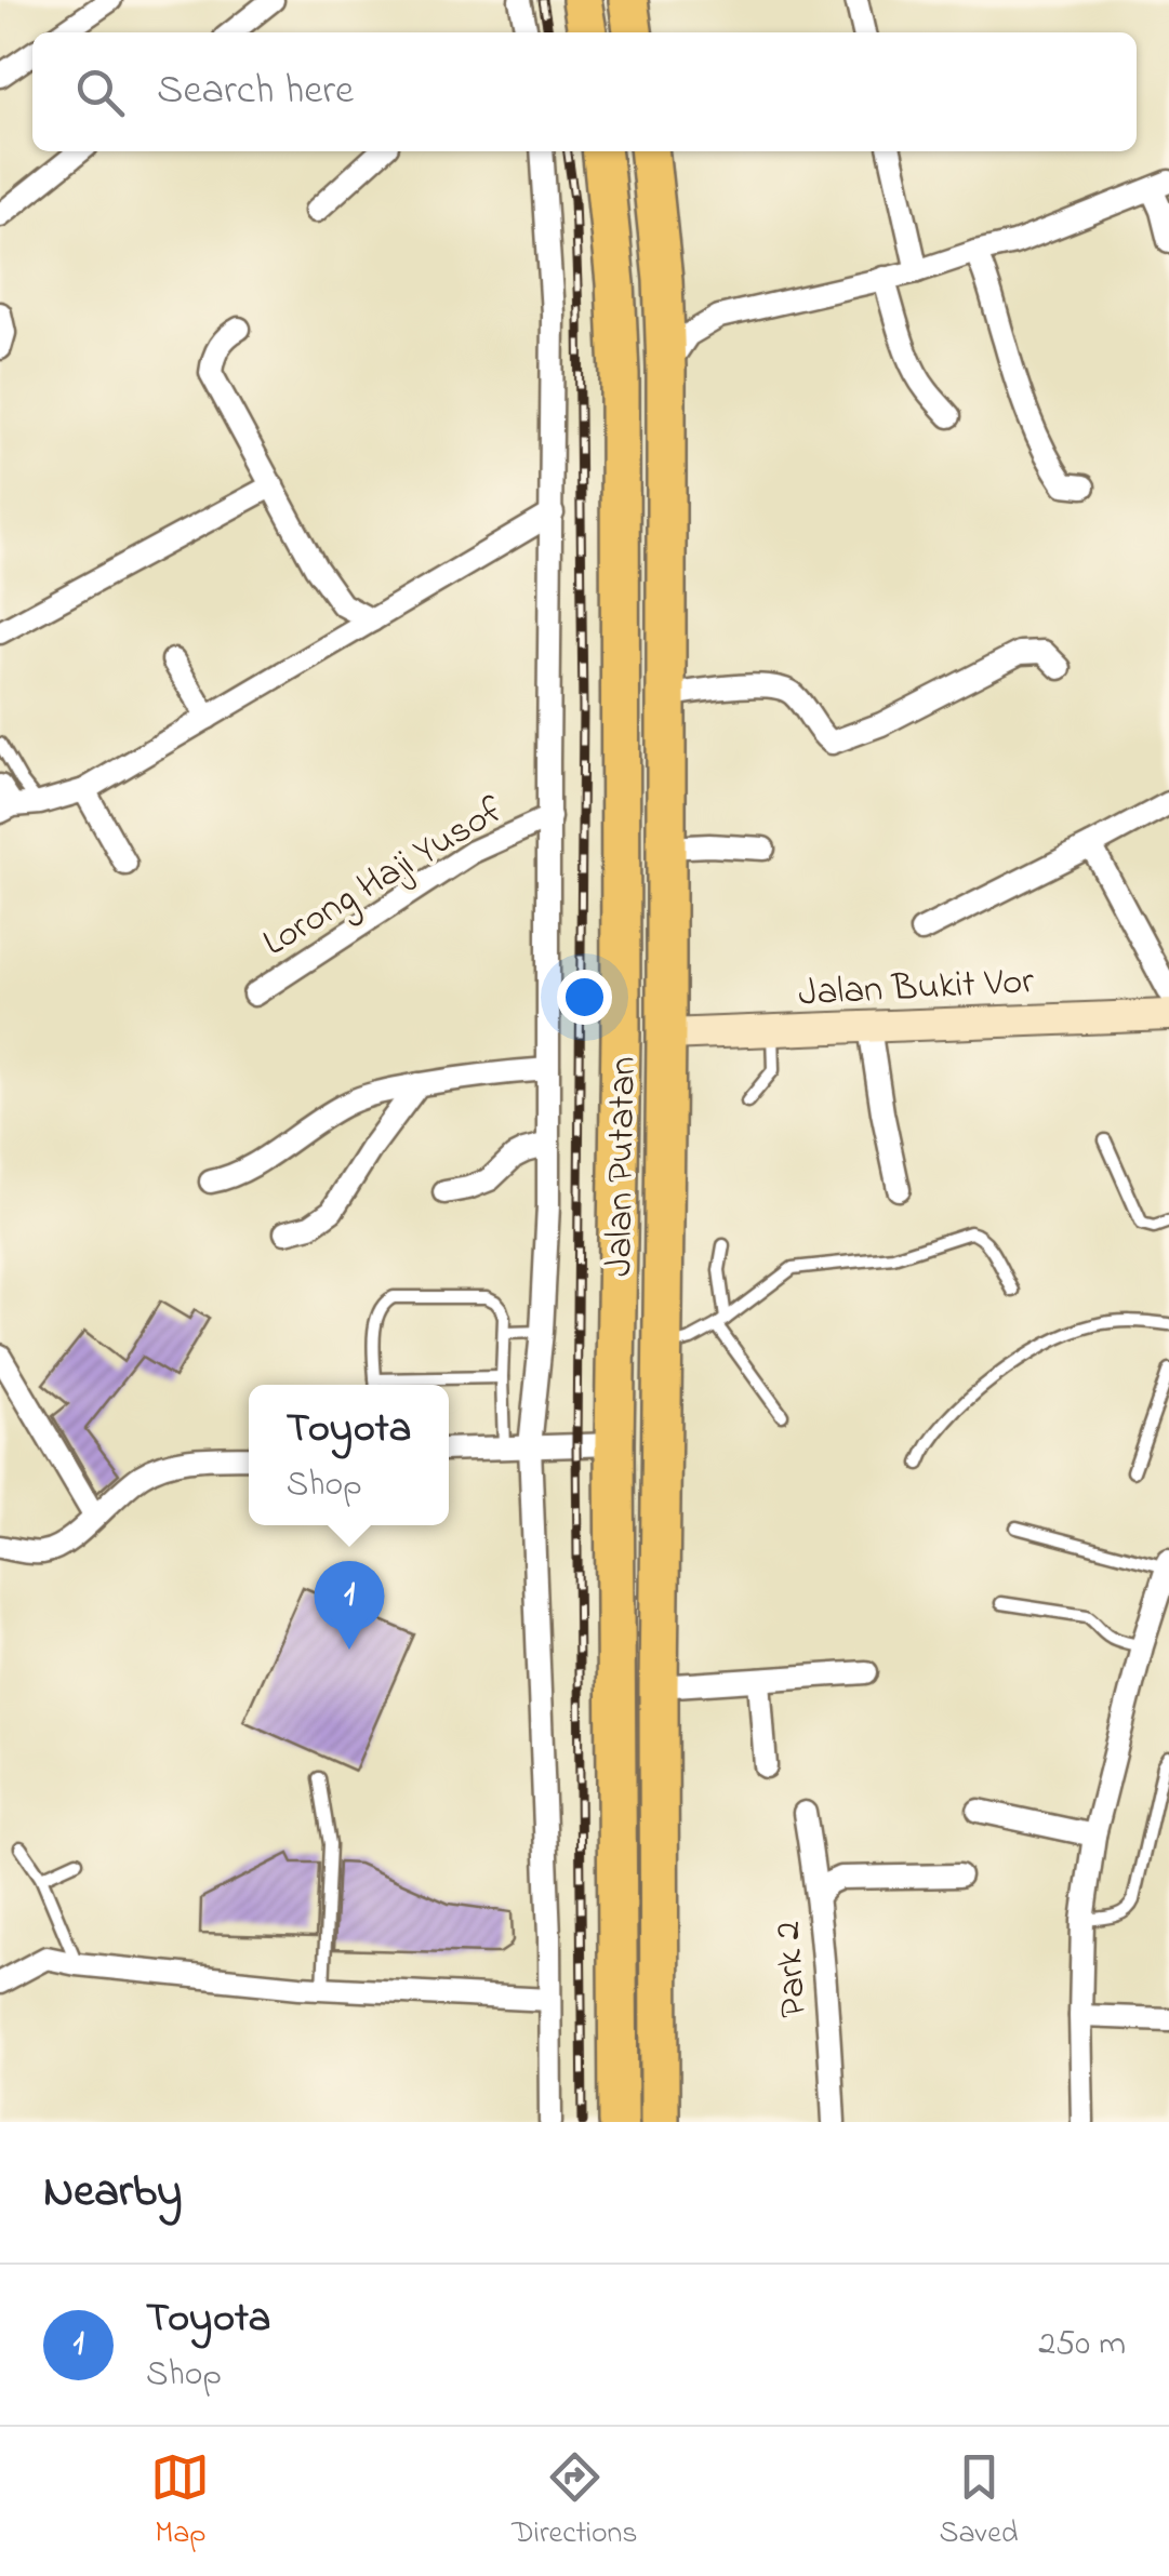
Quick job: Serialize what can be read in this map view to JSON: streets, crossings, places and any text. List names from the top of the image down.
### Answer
{
  "streets": {
    "highway": ["Jalan Putatan"],
    "street": ["Lorong Haji Yusof", "Jalan Bukit Vor", "Park 2"]
  },
  "crossings": [
    ["Jalan Bukit Vor", "Jalan Putatan"]
  ],
  "page": {
    "search": "Search here",
    "popup": ["Toyota", "Shop"],
    "pins": "1",
    "heading": "Nearby",
    "list": [
      {
        "mark": "1",
        "name": "Toyota",
        "note": "Shop",
        "value": "250 m"
      }
    ],
    "nav": ["Map", "Directions", "Saved"]
  }
}
